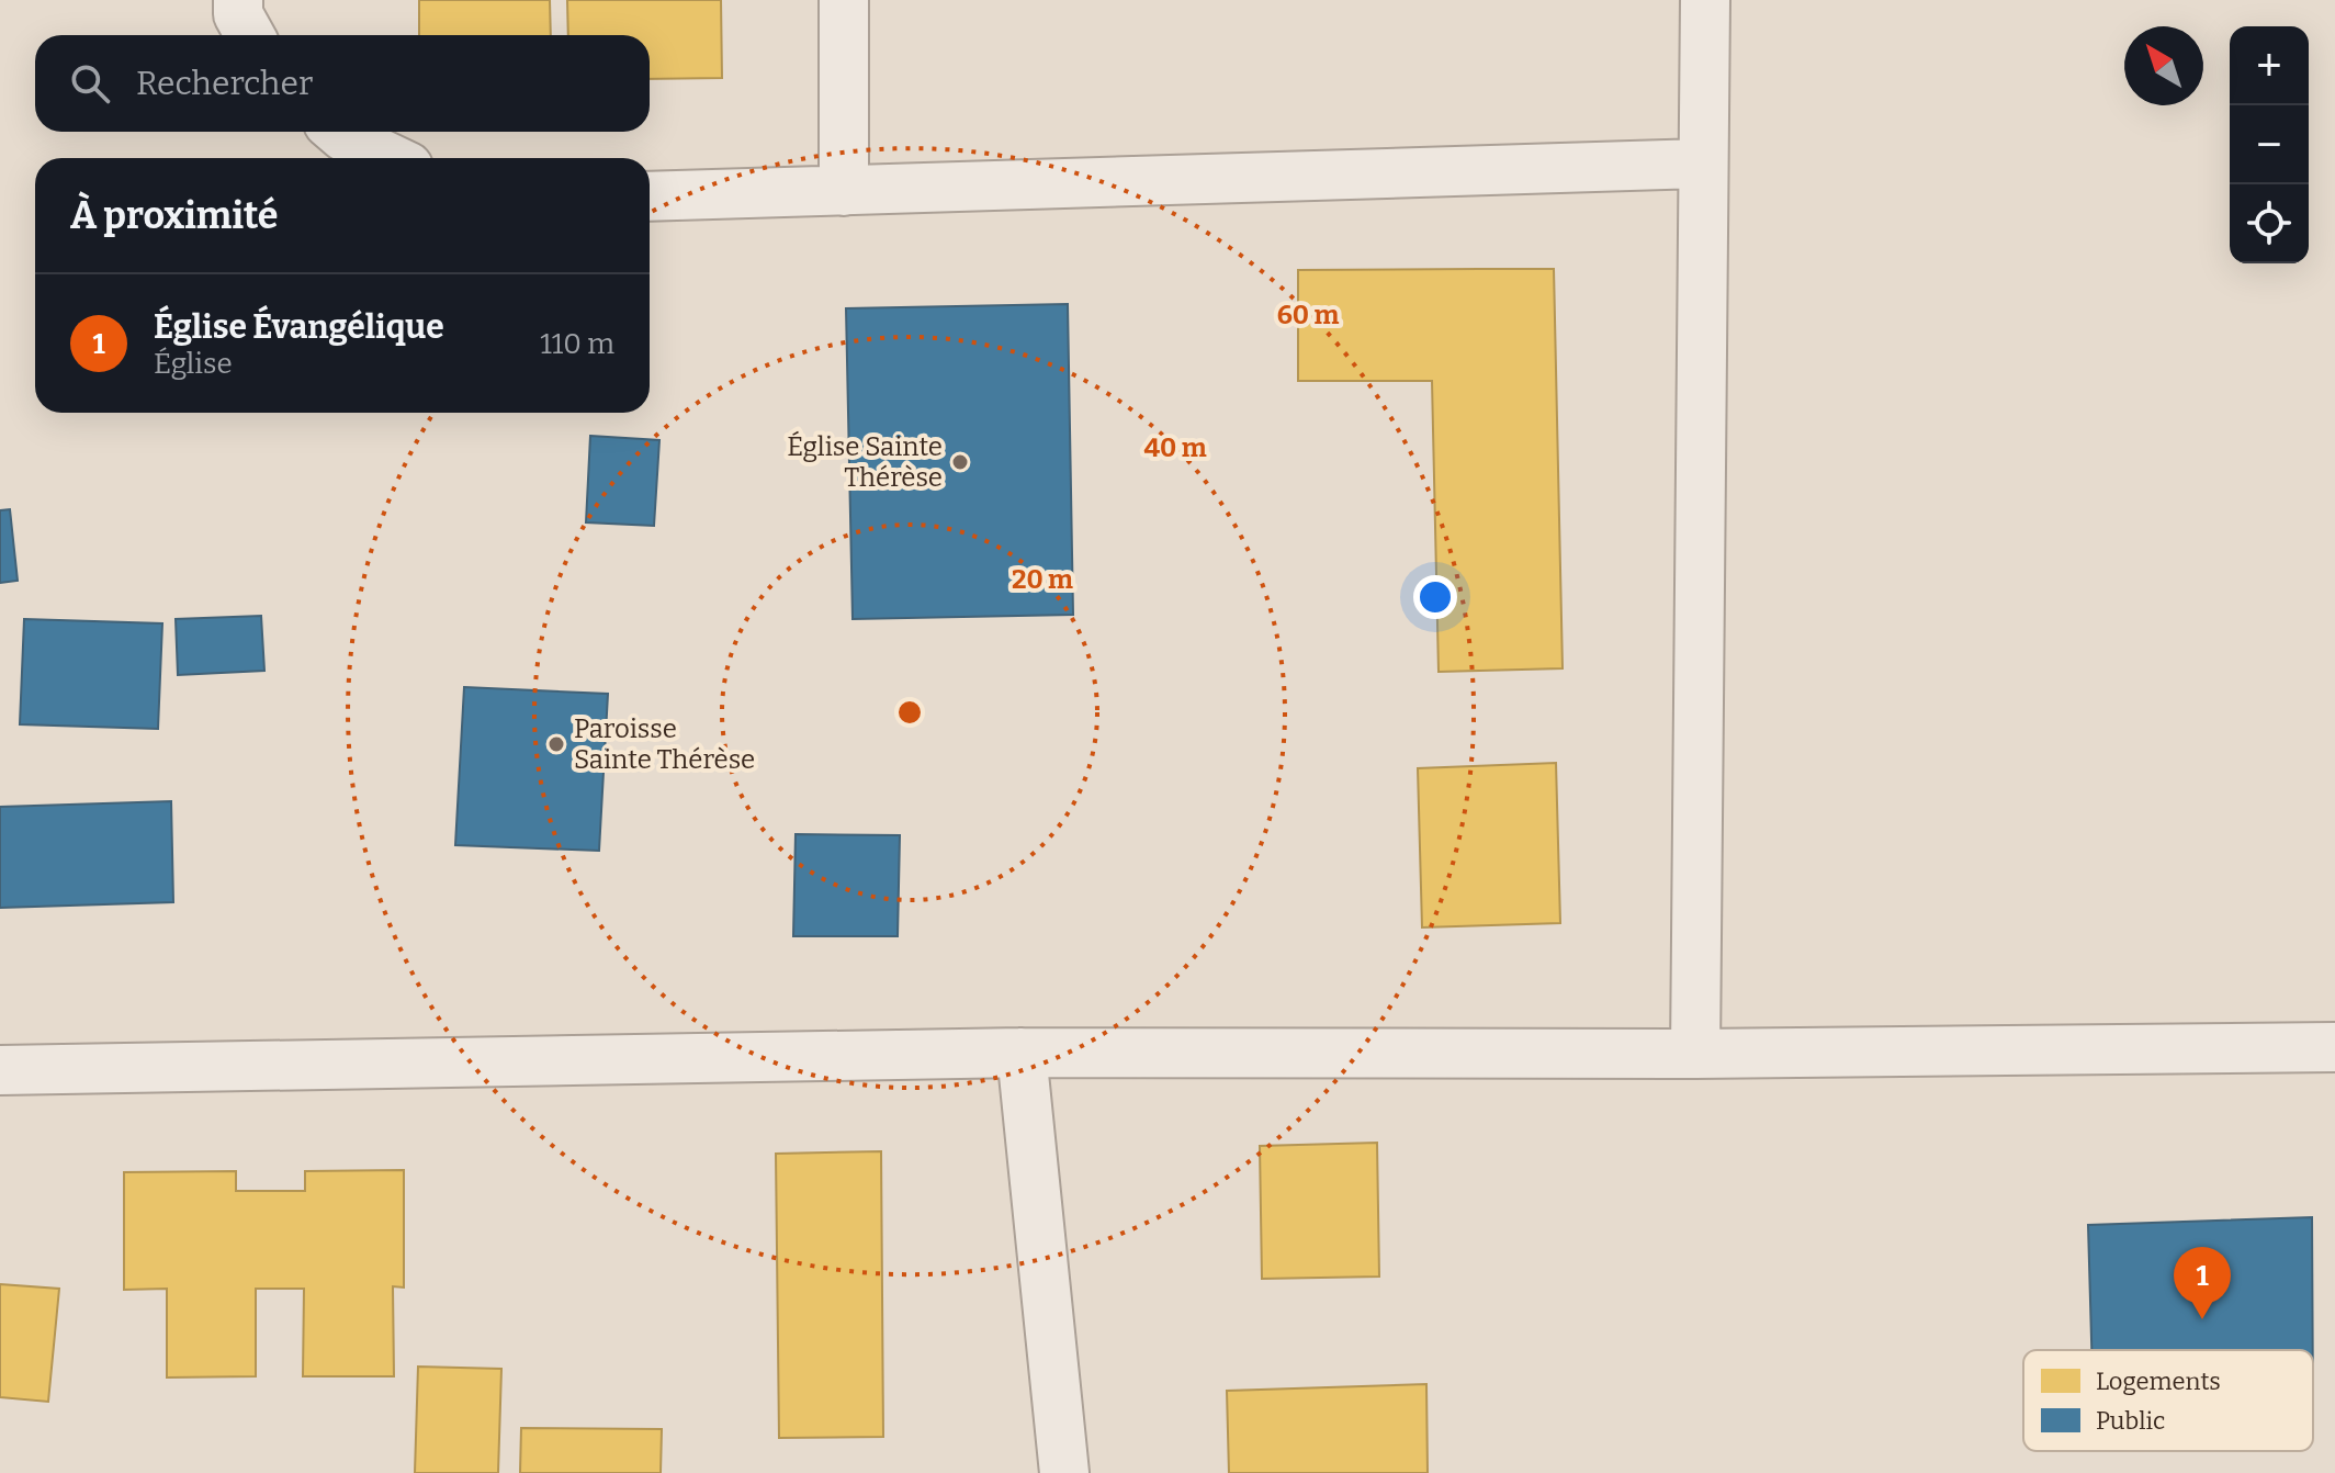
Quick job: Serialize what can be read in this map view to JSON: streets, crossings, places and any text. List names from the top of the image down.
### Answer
{
  "places": ["Église Sainte Thérèse", "Paroisse Sainte Thérèse"],
  "legend": ["Logements", "Public"],
  "north": "top left",
  "page": {
    "map_buttons": ["+", "−"],
    "search": "Rechercher",
    "heading": "À proximité",
    "list": [
      {
        "mark": "1",
        "name": "Église Évangélique",
        "note": "Église",
        "value": "110 m"
      }
    ],
    "pins": "1"
  },
  "rings": ["60 m", "40 m", "20 m"]
}
